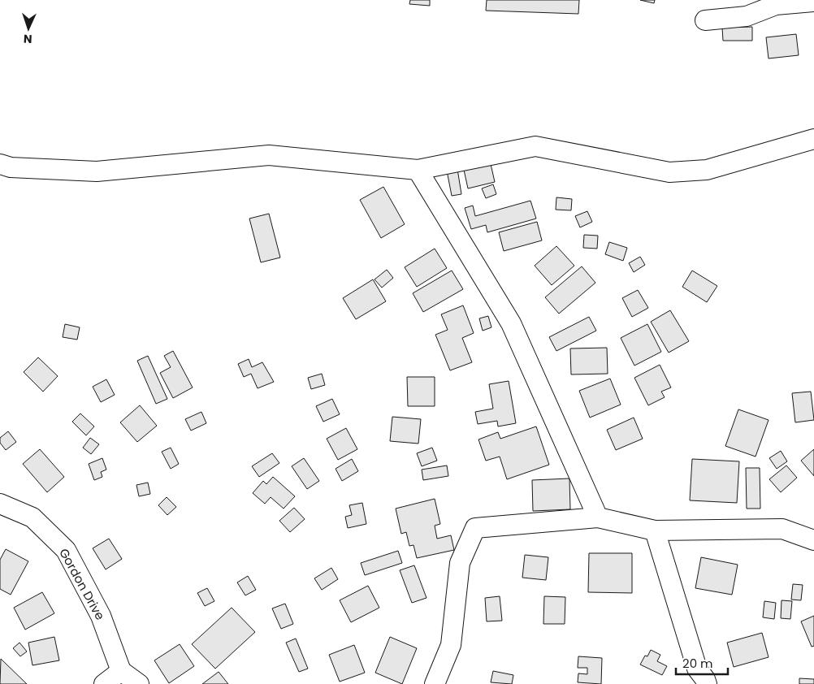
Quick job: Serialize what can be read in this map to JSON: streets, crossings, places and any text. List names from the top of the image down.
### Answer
{
  "streets": {
    "street": ["Gordon Drive"]
  },
  "scale_bar": "20 m",
  "north": "bottom"
}
